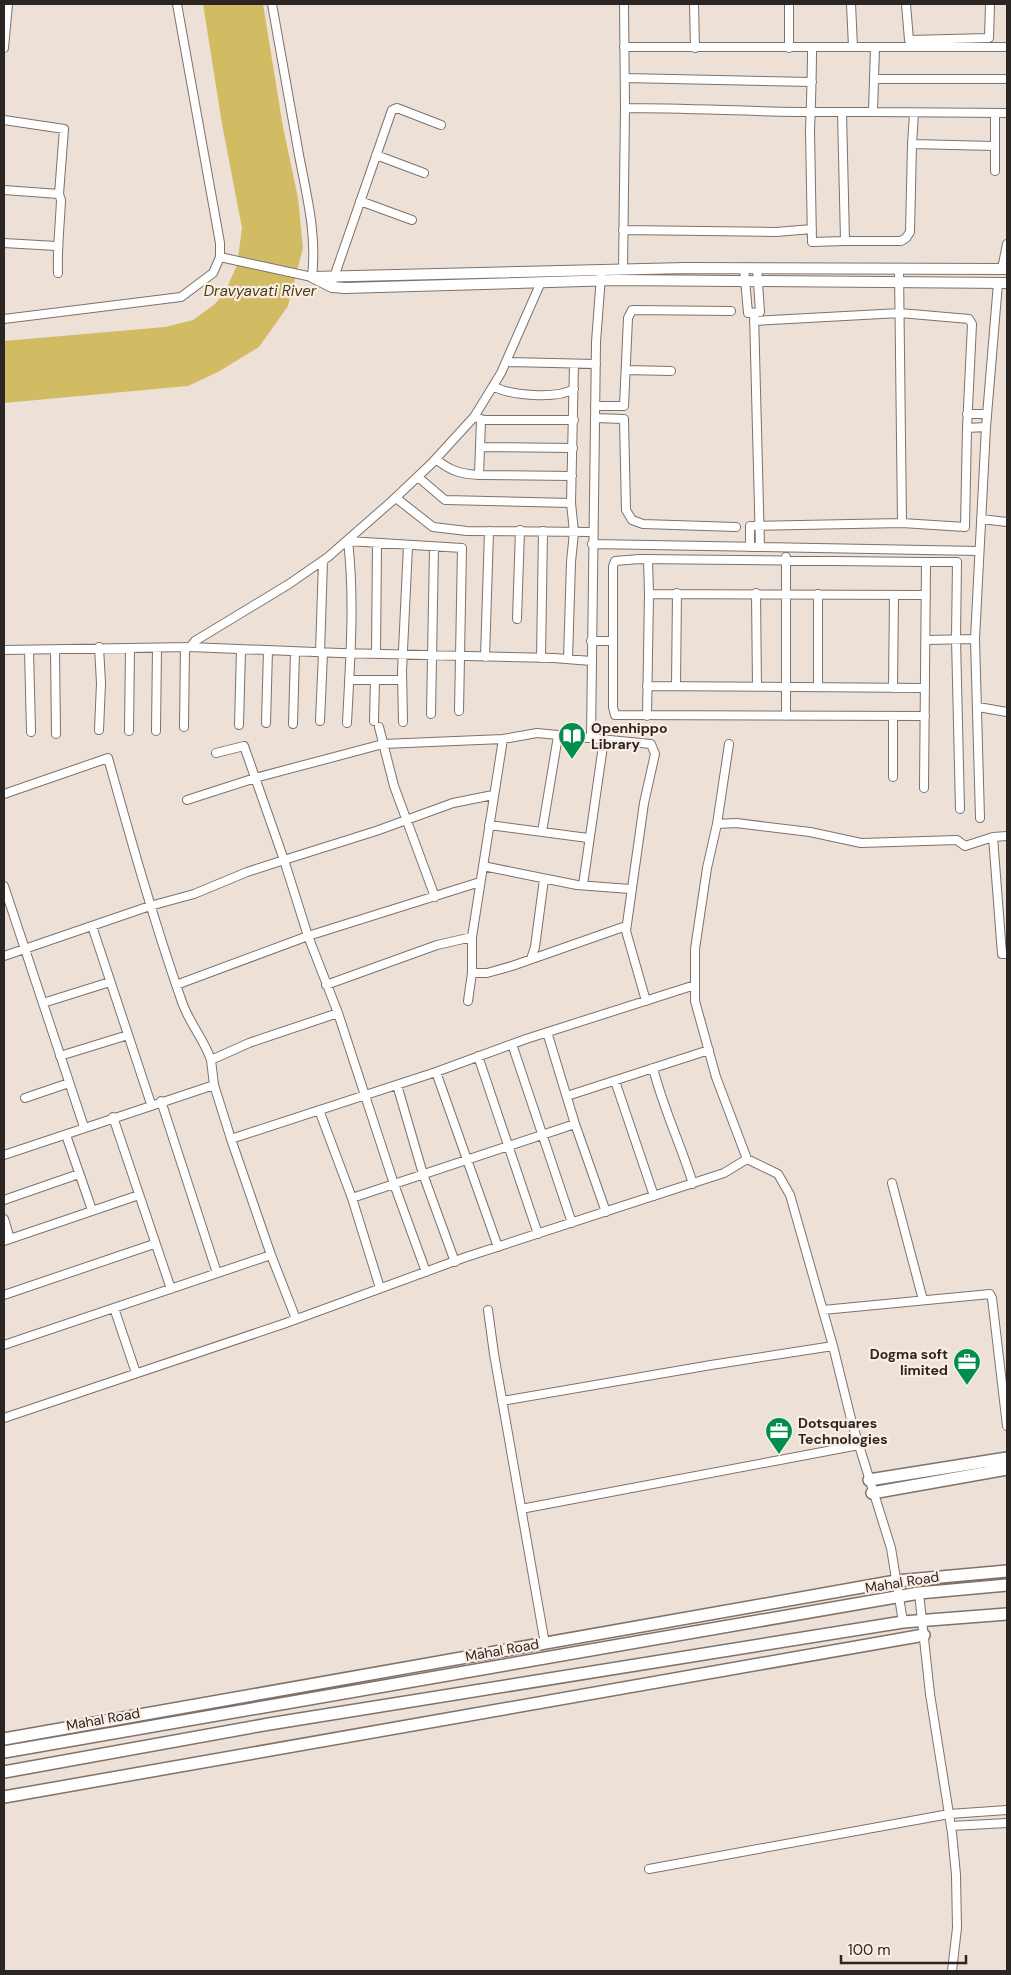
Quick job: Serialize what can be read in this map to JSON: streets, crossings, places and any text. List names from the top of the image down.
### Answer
{
  "streets": {
    "main road": ["Mahal Road"]
  },
  "water": ["Dravyavati River"],
  "places": {
    "library": ["Openhippo Library"],
    "office": ["Dogma soft limited", "Dotsquares Technologies"]
  },
  "scale_bar": "100 m"
}
